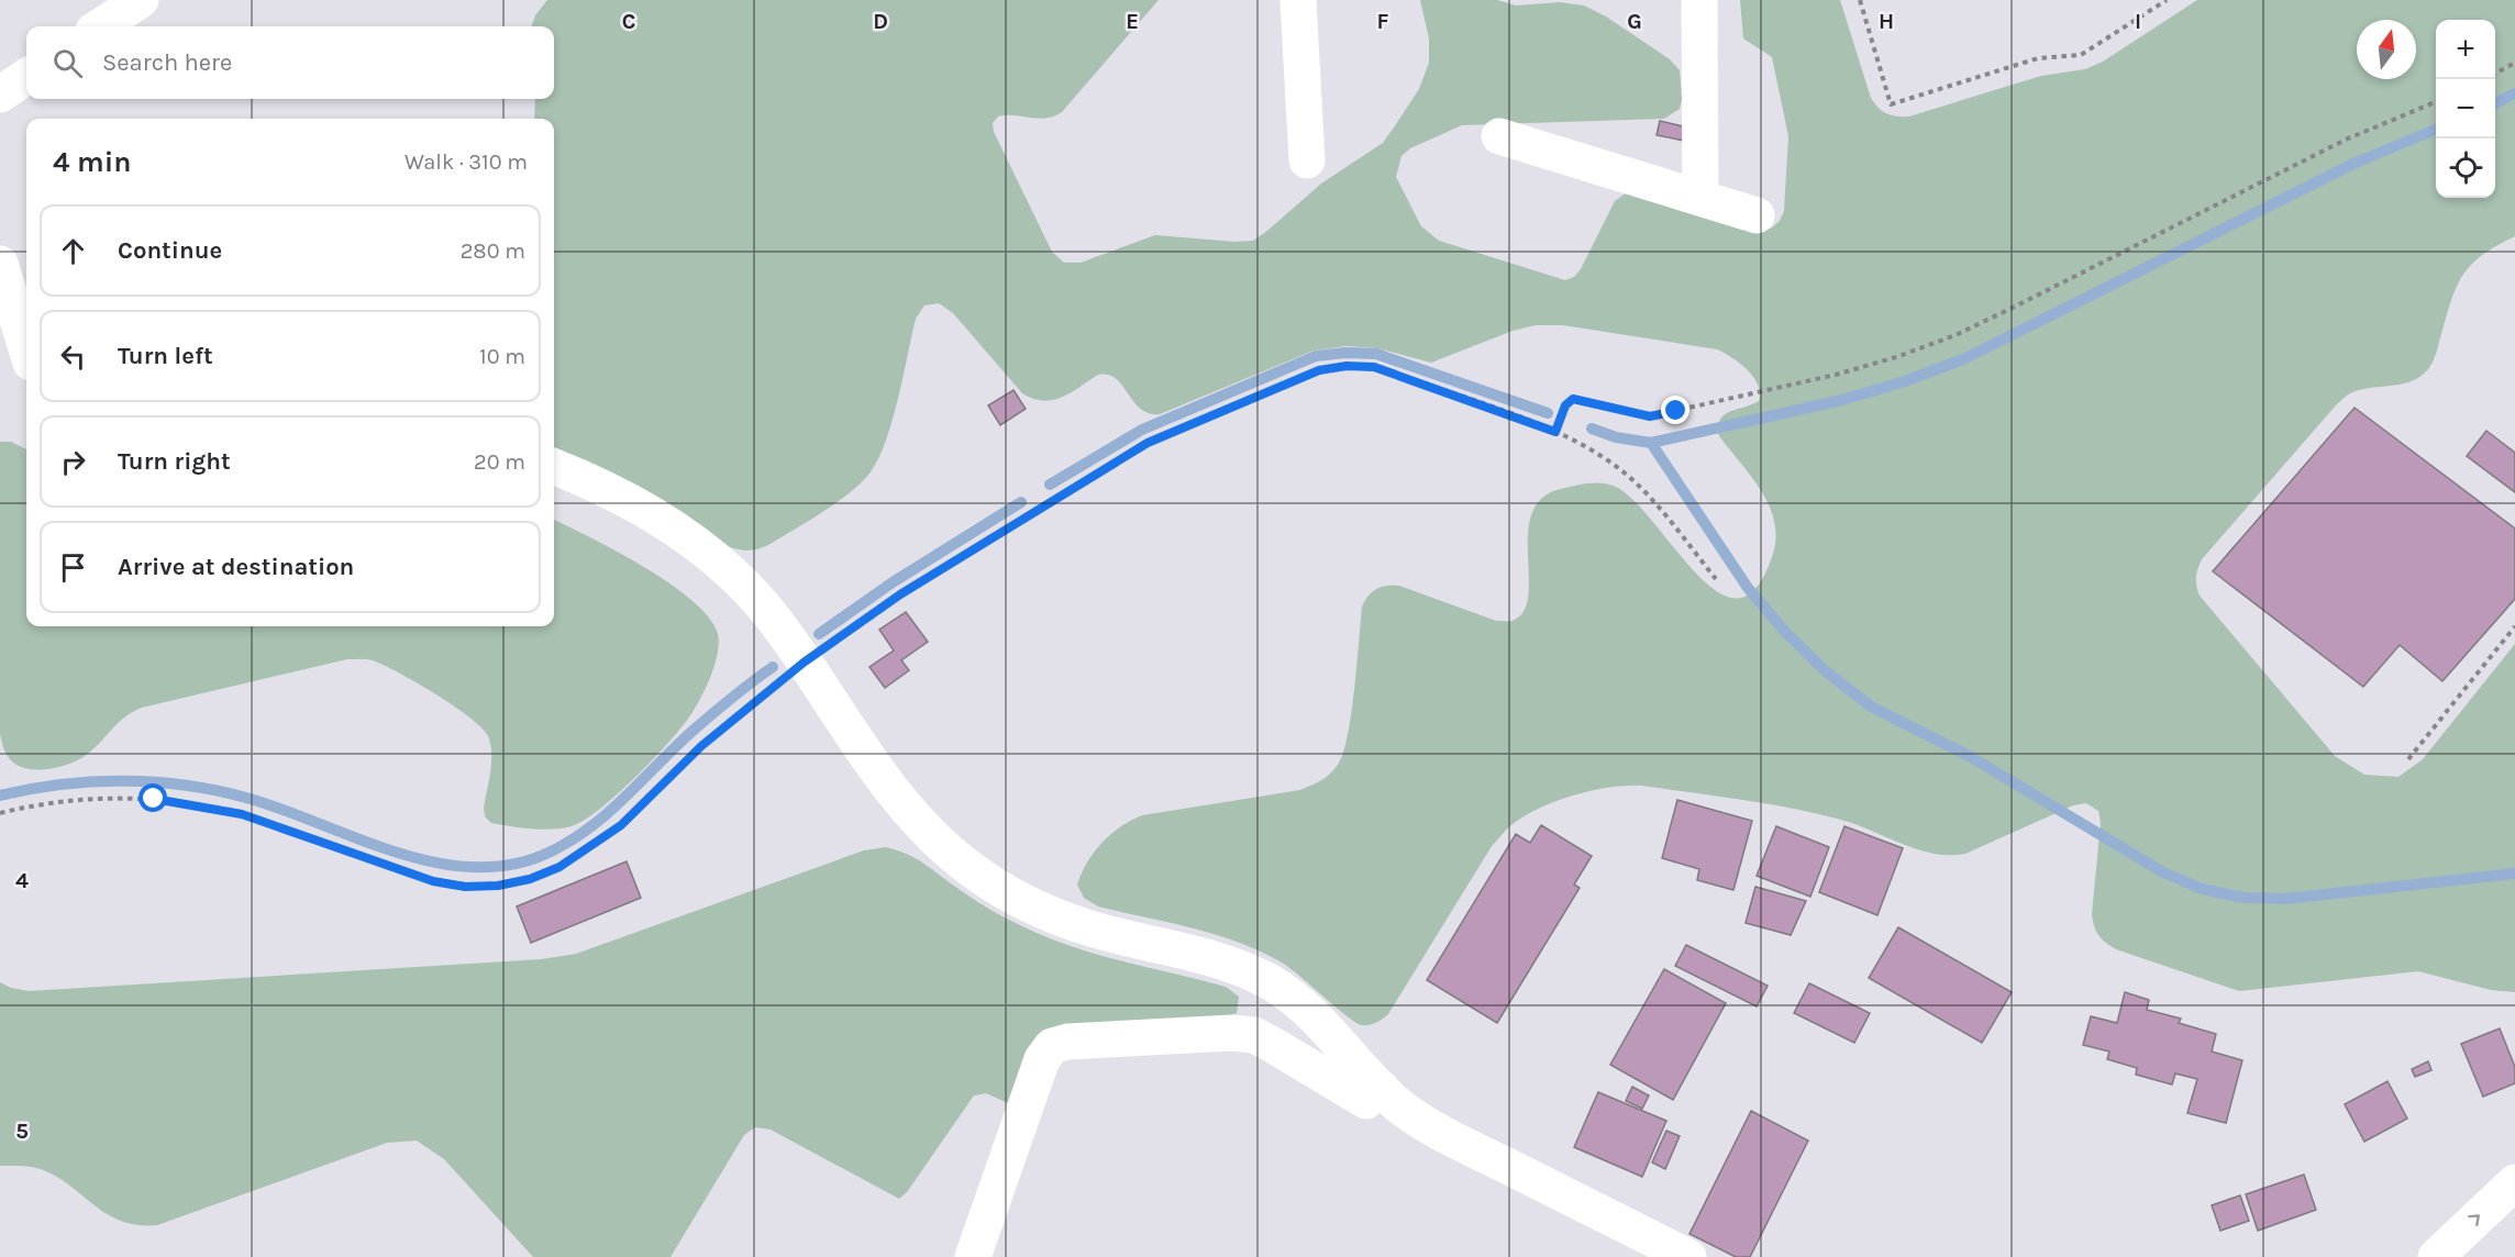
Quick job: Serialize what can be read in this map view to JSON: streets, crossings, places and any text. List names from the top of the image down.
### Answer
{
  "north": "top",
  "page": {
    "map_buttons": ["+", "−"],
    "search": "Search here",
    "heading": ["4 min", "Walk · 310 m"],
    "list": [
      ["Continue", "280 m"],
      ["Turn left", "10 m"],
      ["Turn right", "20 m"],
      "Arrive at destination"
    ]
  },
  "grid": {
    "columns": [
      "C",
      "D",
      "E",
      "F",
      "G",
      "H",
      "I"
    ],
    "rows": ["4", "5"]
  }
}
